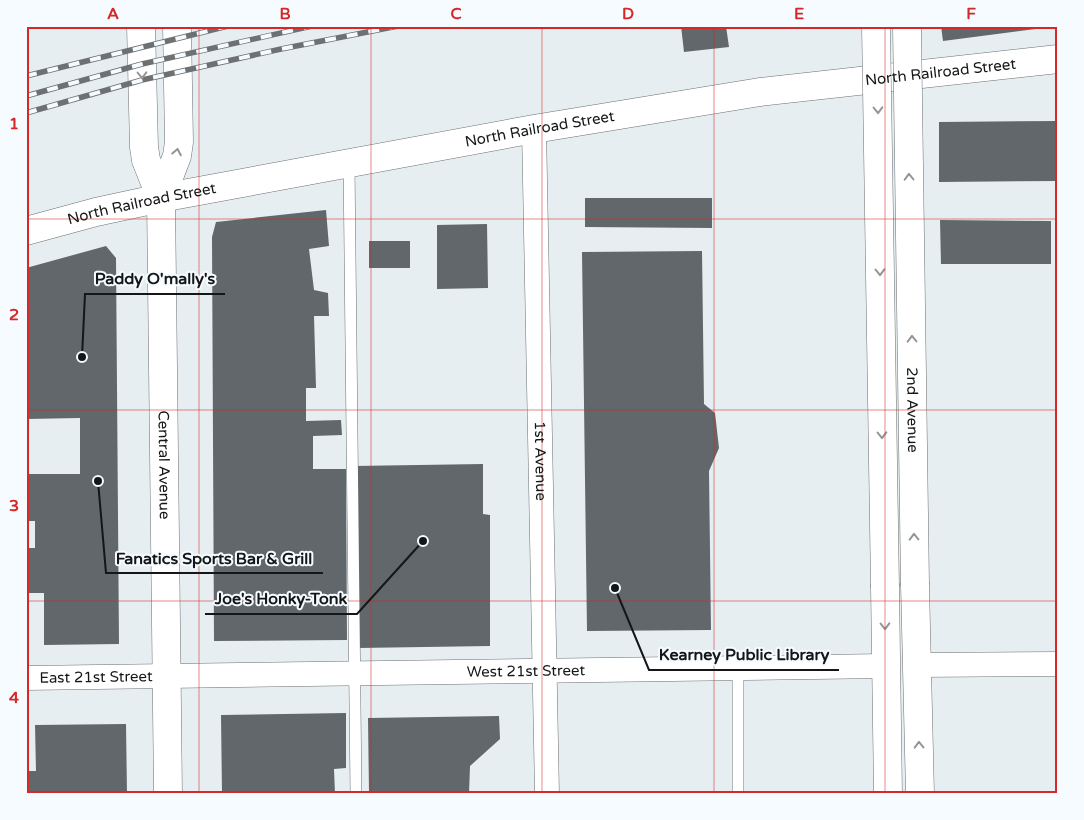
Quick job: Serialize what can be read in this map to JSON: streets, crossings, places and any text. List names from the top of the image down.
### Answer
{
  "streets": {
    "main road": ["North Railroad Street", "2nd Avenue", "Central Avenue"],
    "street": ["1st Avenue", "West 21st Street", "East 21st Street"]
  },
  "crossings": [
    ["North Railroad Street", "1st Avenue"],
    ["North Railroad Street", "Central Avenue"],
    ["2nd Avenue", "West 21st Street"],
    ["1st Avenue", "West 21st Street"],
    ["Central Avenue", "West 21st Street"],
    ["Central Avenue", "East 21st Street"],
    ["West 21st Street", "East 21st Street"]
  ],
  "places": [
    "Paddy O'mally's",
    "Fanatics Sports Bar & Grill",
    "Joe's Honky-Tonk",
    "Kearney Public Library"
  ],
  "grid": {
    "columns": [
      "A",
      "B",
      "C",
      "D",
      "E",
      "F"
    ],
    "rows": [
      "1",
      "2",
      "3",
      "4"
    ]
  }
}
